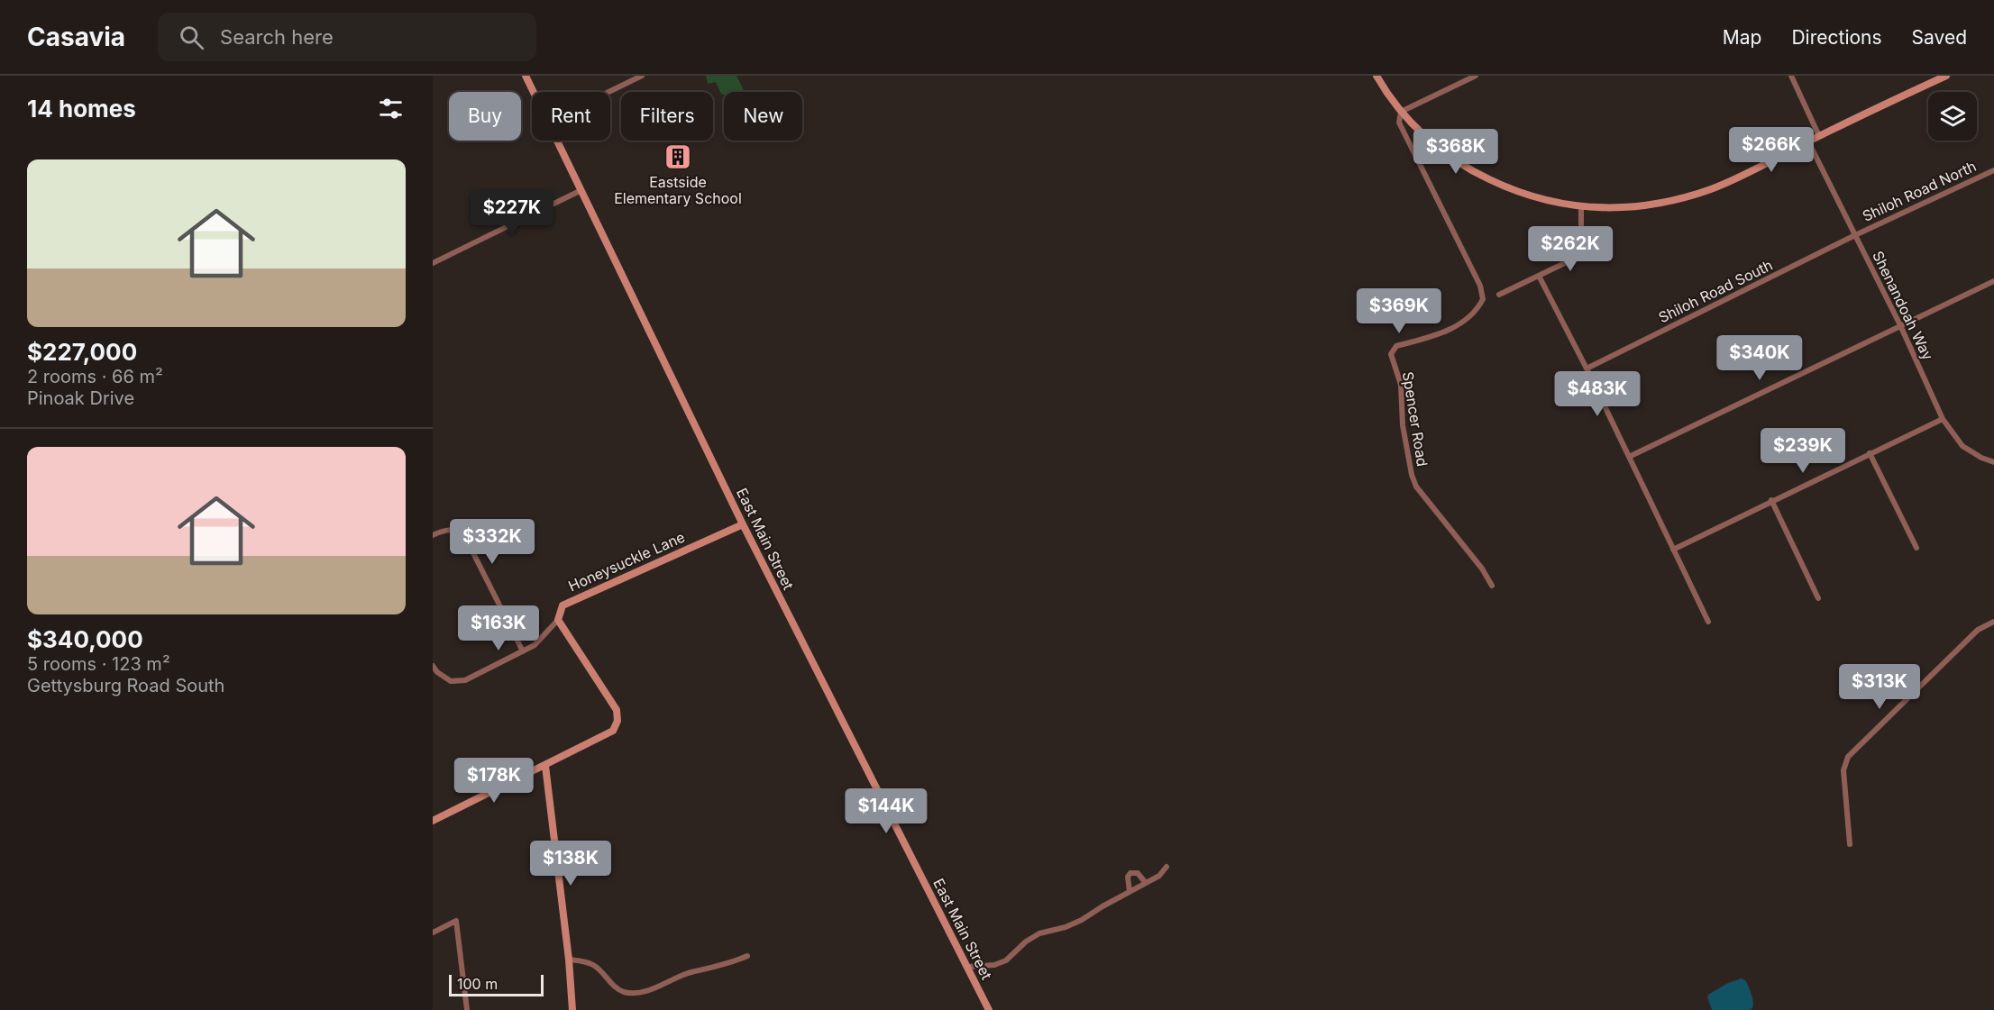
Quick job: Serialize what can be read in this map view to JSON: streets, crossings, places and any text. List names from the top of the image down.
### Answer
{
  "streets": {
    "street": [
      "Shiloh Road North",
      "Shiloh Road South",
      "Shenandoah Way",
      "Spencer Road",
      "East Main Street",
      "Honeysuckle Lane"
    ]
  },
  "crossings": [
    ["Shiloh Road North", "Shiloh Road South"],
    ["Shiloh Road North", "Shenandoah Way"],
    ["Shiloh Road South", "Shenandoah Way"],
    ["East Main Street", "Honeysuckle Lane"]
  ],
  "places": {
    "building": ["Eastside Elementary School"]
  },
  "scale_bar": "100 m",
  "page": {
    "header": "Casavia",
    "search": "Search here",
    "nav": ["Map", "Directions", "Saved"],
    "heading": "14 homes",
    "chip": [
      "Buy",
      "Rent",
      "Filters",
      "New"
    ],
    "price": [
      "$266K",
      "$368K",
      "$227K",
      "$262K",
      "$369K",
      "$340K",
      "$483K",
      "$239K",
      "$332K",
      "$163K",
      "$313K",
      "$178K",
      "$144K",
      "$138K"
    ],
    "list": [
      {
        "name": "$227,000",
        "note": "2 rooms · 66 m² · Pinoak Drive"
      },
      {
        "name": "$340,000",
        "note": "5 rooms · 123 m² · Gettysburg Road South"
      }
    ],
    "scale": "100 m"
  }
}
